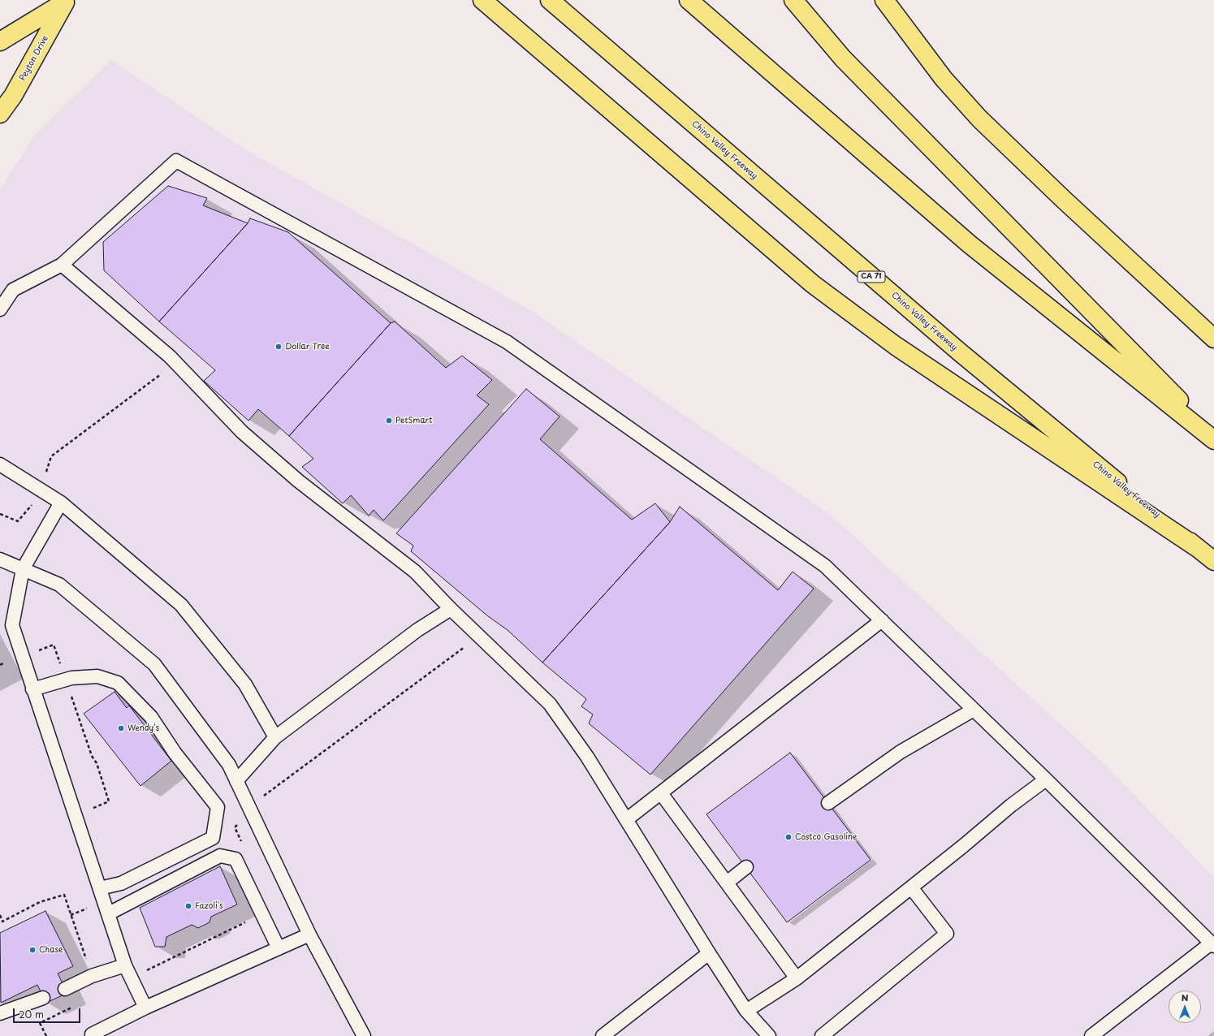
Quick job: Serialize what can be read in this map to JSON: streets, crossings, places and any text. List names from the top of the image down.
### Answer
{
  "streets": {
    "main road": ["Peyton Drive", "Chino Valley Freeway", "CA 71"]
  },
  "places": [
    "Dollar Tree",
    "PetSmart",
    "Wendy's",
    "Costco Gasoline",
    "Fazoli's",
    "Chase"
  ],
  "scale_bar": "20 m",
  "north": "top"
}
